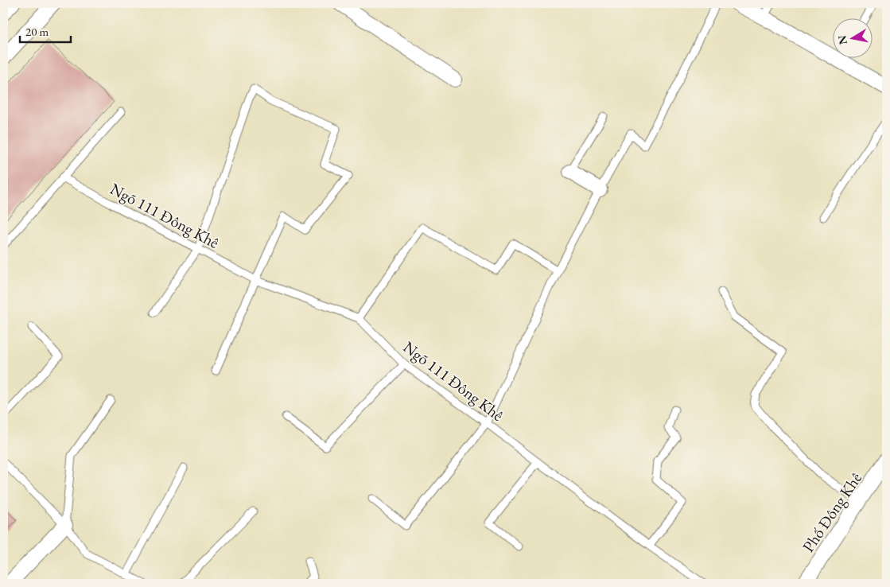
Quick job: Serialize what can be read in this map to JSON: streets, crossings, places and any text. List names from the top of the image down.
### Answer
{
  "streets": {
    "street": ["Phố Đông Khê"],
    "lane": ["Ngõ 111 Đông Khê"]
  },
  "scale_bar": "20 m",
  "north": "left"
}
